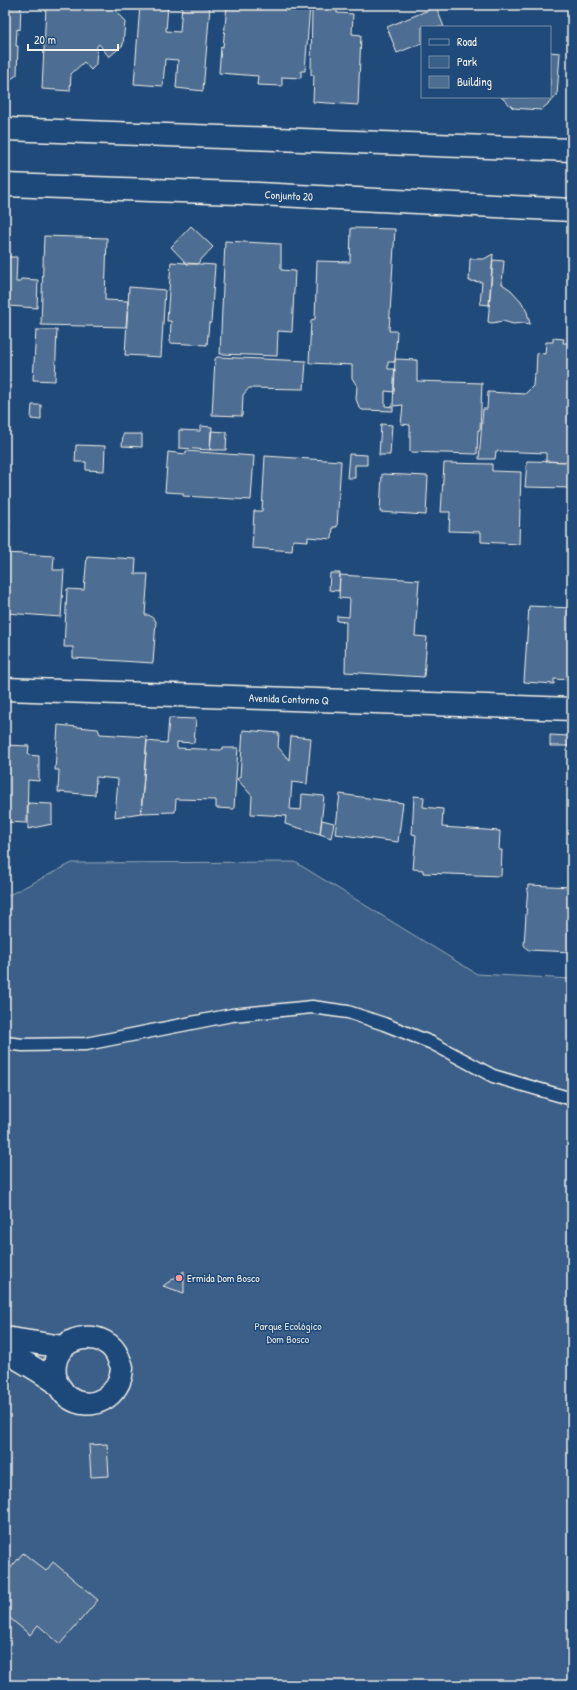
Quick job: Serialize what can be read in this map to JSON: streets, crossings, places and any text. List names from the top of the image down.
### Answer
{
  "streets": {
    "street": ["Conjunto 20", "Avenida Contorno Q"]
  },
  "parks": ["Parque Ecológico Dom Bosco"],
  "places": ["Ermida Dom Bosco"],
  "legend": ["Road", "Park", "Building"],
  "scale_bar": "20 m"
}
